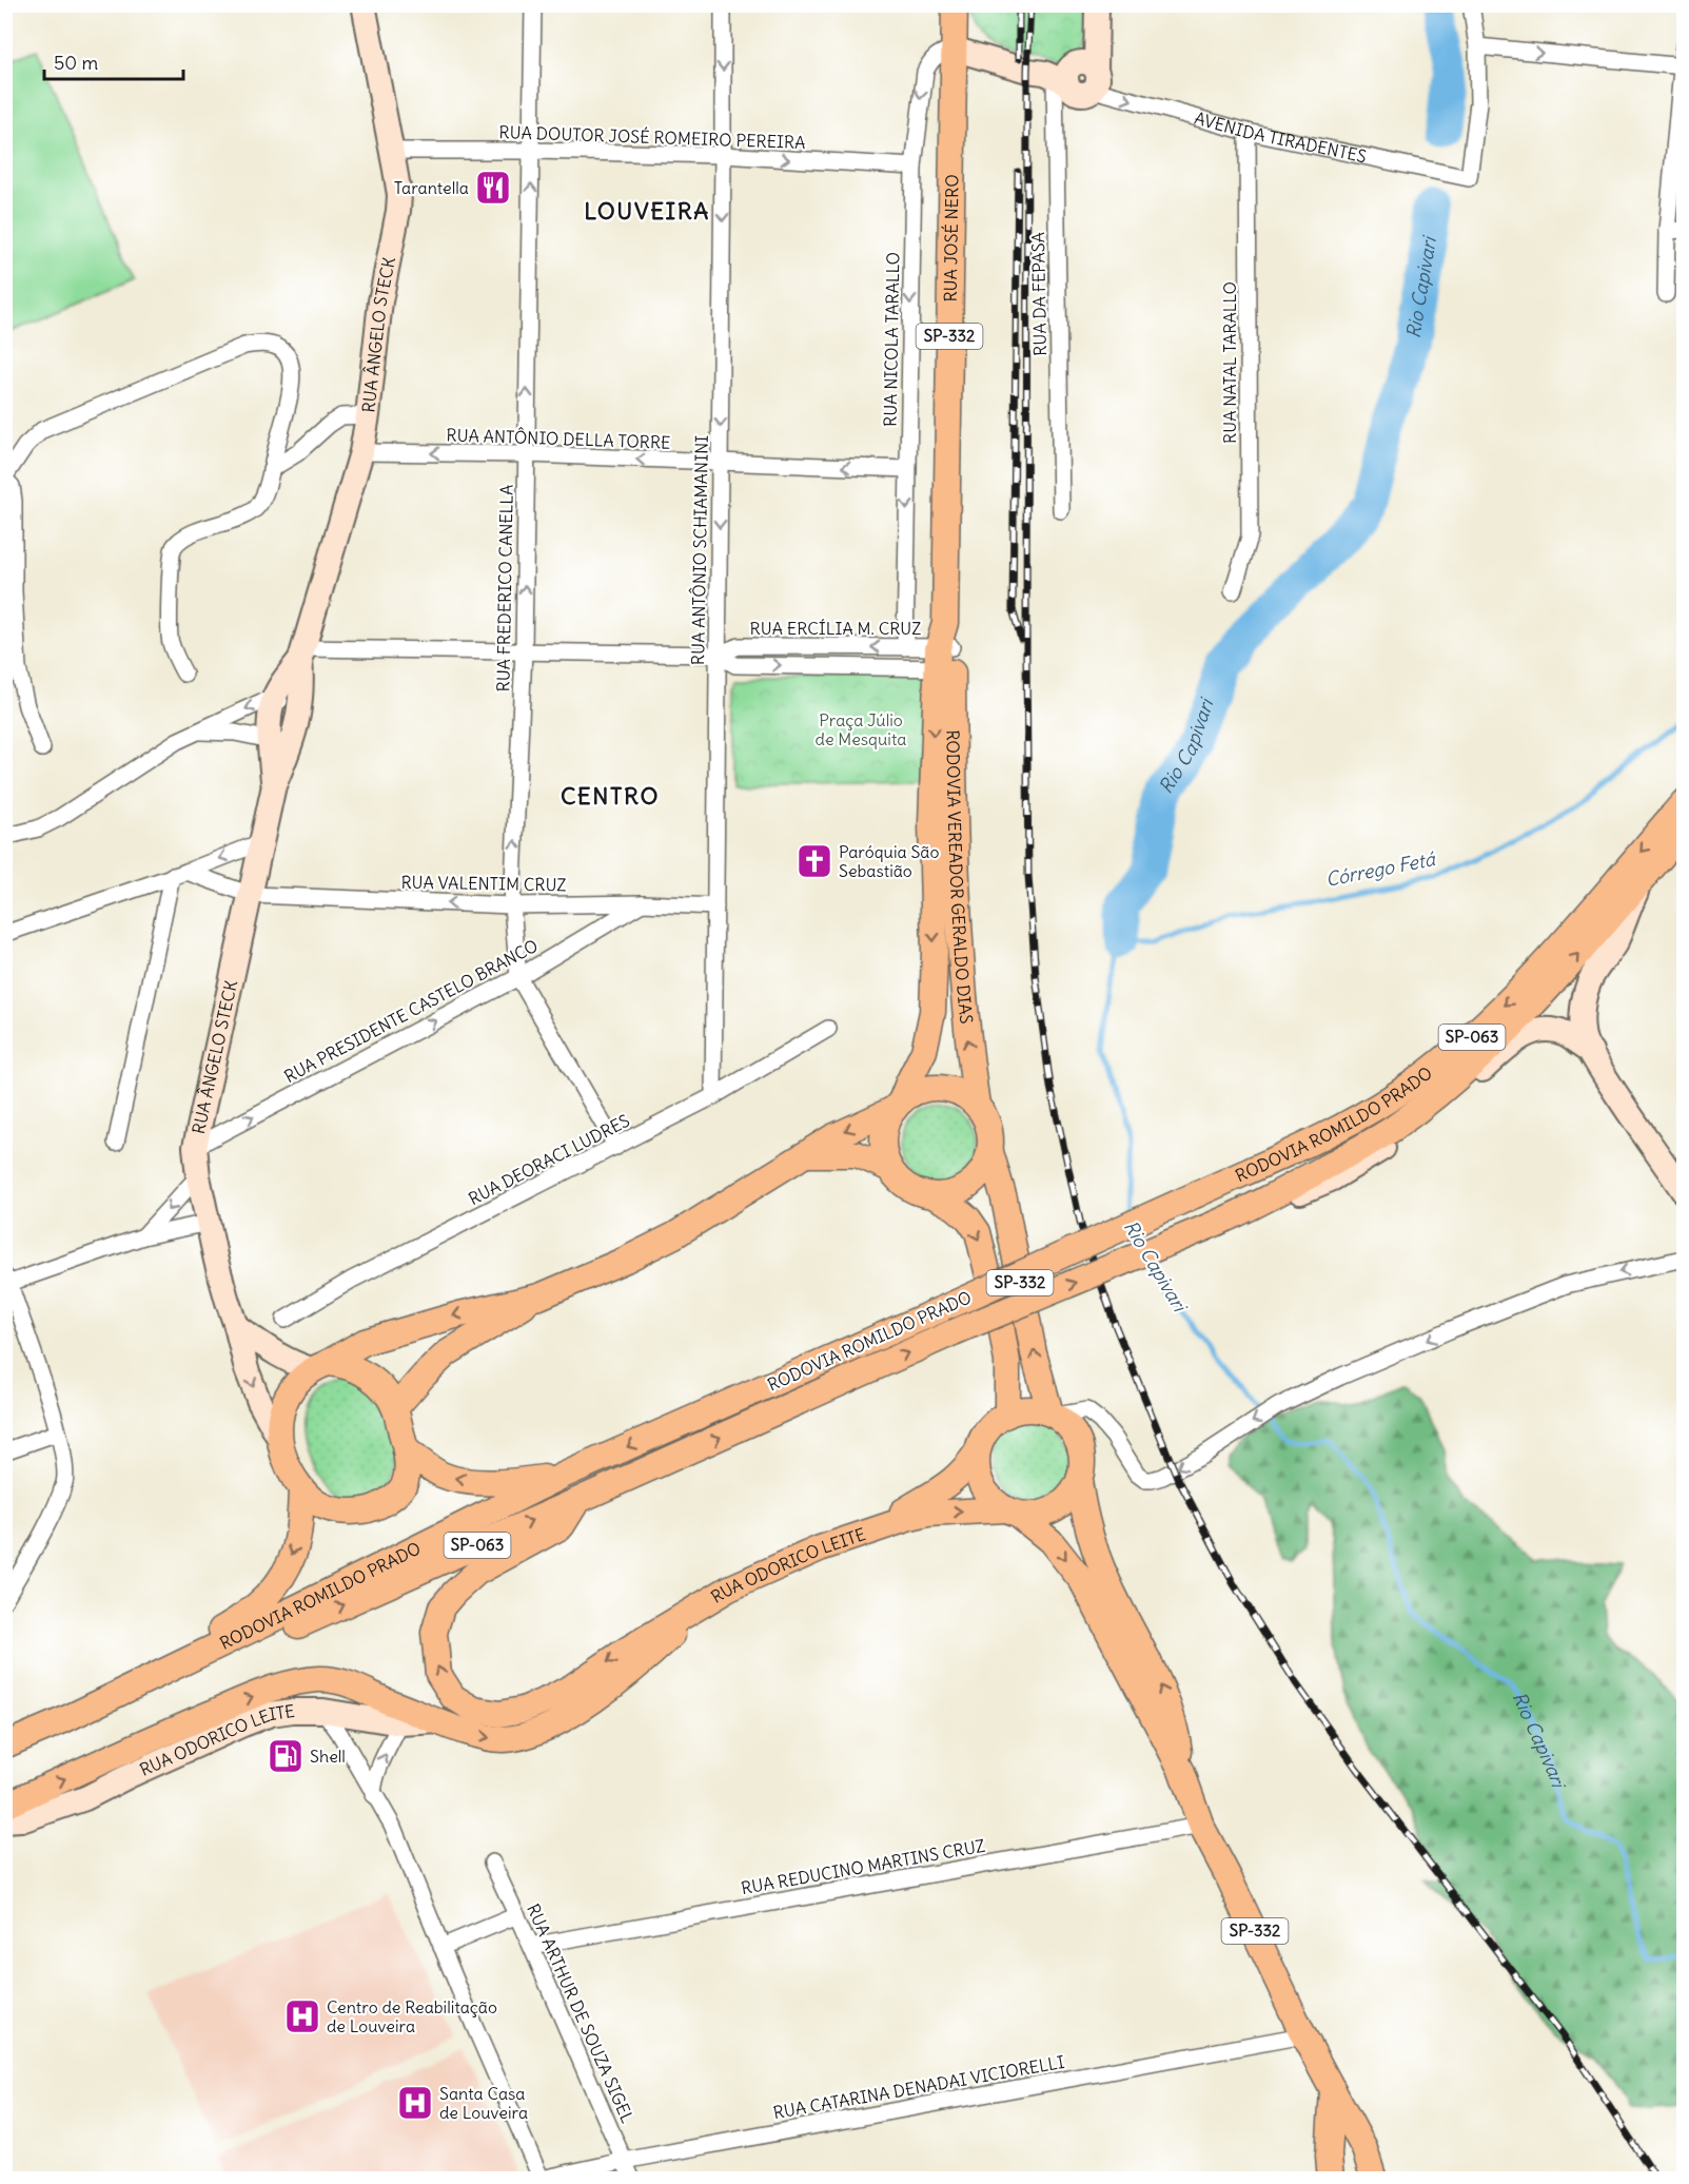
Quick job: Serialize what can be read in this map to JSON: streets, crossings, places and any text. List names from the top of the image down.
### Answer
{
  "streets": {
    "main road": [
      "AVENIDA TIRADENTES",
      "RUA JOSÉ NERO",
      "RUA ÂNGELO STECK",
      "SP-332",
      "RODOVIA VEREADOR GERALDO DIAS",
      "SP-063",
      "RODOVIA ROMILDO PRADO",
      "RUA ODORICO LEITE"
    ],
    "street": [
      "RUA DOUTOR JOSÉ ROMEIRO PEREIRA",
      "RUA DA FEPASA",
      "RUA NICOLA TARALLO",
      "RUA NATAL TARALLO",
      "RUA ANTÔNIO DELLA TORRE",
      "RUA ANTÔNIO SCHIAMANINI",
      "RUA FREDERICO CANELLA",
      "RUA ERCÍLIA M. CRUZ",
      "RUA VALENTIM CRUZ",
      "RUA PRESIDENTE CASTELO BRANCO",
      "RUA DEORACI LUDRES",
      "RUA REDUCINO MARTINS CRUZ",
      "RUA ARTHUR DE SOUZA SIGEL",
      "RUA CATARINA DENADAI VICIORELLI"
    ]
  },
  "crossings": [
    ["RUA DOUTOR JOSÉ ROMEIRO PEREIRA", "RUA ÂNGELO STECK"],
    ["RUA DOUTOR JOSÉ ROMEIRO PEREIRA", "RUA NICOLA TARALLO"],
    ["RUA DOUTOR JOSÉ ROMEIRO PEREIRA", "RUA ANTÔNIO SCHIAMANINI"],
    ["RUA DOUTOR JOSÉ ROMEIRO PEREIRA", "RUA FREDERICO CANELLA"],
    ["AVENIDA TIRADENTES", "RUA JOSÉ NERO"],
    ["AVENIDA TIRADENTES", "RUA DA FEPASA"],
    ["AVENIDA TIRADENTES", "RUA NICOLA TARALLO"],
    ["AVENIDA TIRADENTES", "RUA NATAL TARALLO"],
    ["RUA JOSÉ NERO", "RUA NICOLA TARALLO"],
    ["RUA JOSÉ NERO", "RUA ERCÍLIA M. CRUZ"],
    ["RUA JOSÉ NERO", "RODOVIA VEREADOR GERALDO DIAS"],
    ["RUA ÂNGELO STECK", "RUA ANTÔNIO DELLA TORRE"],
    ["RUA ÂNGELO STECK", "RUA ERCÍLIA M. CRUZ"],
    ["RUA ÂNGELO STECK", "RUA VALENTIM CRUZ"],
    ["RUA ÂNGELO STECK", "RUA PRESIDENTE CASTELO BRANCO"],
    ["SP-332", "RODOVIA VEREADOR GERALDO DIAS"],
    ["SP-332", "RUA ODORICO LEITE"],
    ["SP-332", "RUA REDUCINO MARTINS CRUZ"],
    ["SP-332", "RUA CATARINA DENADAI VICIORELLI"],
    ["RUA NICOLA TARALLO", "RUA ANTÔNIO DELLA TORRE"],
    ["RUA NICOLA TARALLO", "RUA ERCÍLIA M. CRUZ"],
    ["RUA ANTÔNIO DELLA TORRE", "RUA ANTÔNIO SCHIAMANINI"],
    ["RUA ANTÔNIO DELLA TORRE", "RUA FREDERICO CANELLA"],
    ["RUA ANTÔNIO SCHIAMANINI", "RUA ERCÍLIA M. CRUZ"],
    ["RUA ANTÔNIO SCHIAMANINI", "RUA VALENTIM CRUZ"],
    ["RUA ANTÔNIO SCHIAMANINI", "RUA DEORACI LUDRES"],
    ["RUA FREDERICO CANELLA", "RUA ERCÍLIA M. CRUZ"],
    ["RUA FREDERICO CANELLA", "RUA VALENTIM CRUZ"],
    ["RUA FREDERICO CANELLA", "RUA PRESIDENTE CASTELO BRANCO"],
    ["RUA FREDERICO CANELLA", "RUA DEORACI LUDRES"],
    ["RUA ERCÍLIA M. CRUZ", "RODOVIA VEREADOR GERALDO DIAS"],
    ["RUA VALENTIM CRUZ", "RUA PRESIDENTE CASTELO BRANCO"],
    ["RUA REDUCINO MARTINS CRUZ", "RUA ARTHUR DE SOUZA SIGEL"],
    ["RUA ARTHUR DE SOUZA SIGEL", "RUA CATARINA DENADAI VICIORELLI"]
  ],
  "one_way": [
    "RUA DOUTOR JOSÉ ROMEIRO PEREIRA",
    "RUA NICOLA TARALLO",
    "RUA ANTÔNIO DELLA TORRE",
    "RUA ANTÔNIO SCHIAMANINI",
    "RUA FREDERICO CANELLA",
    "RUA VALENTIM CRUZ",
    "RUA PRESIDENTE CASTELO BRANCO"
  ],
  "districts": ["LOUVEIRA", "CENTRO"],
  "water": ["Rio Capivari", "Córrego Fetá"],
  "parks": ["Praça Júlio de Mesquita"],
  "places": {
    "restaurant": ["Tarantella"],
    "church": ["Paróquia São Sebastião"],
    "fuel station": ["Shell"],
    "hospital": ["Centro de Reabilitação de Louveira", "Santa Casa de Louveira"]
  },
  "scale_bar": "50 m"
}
